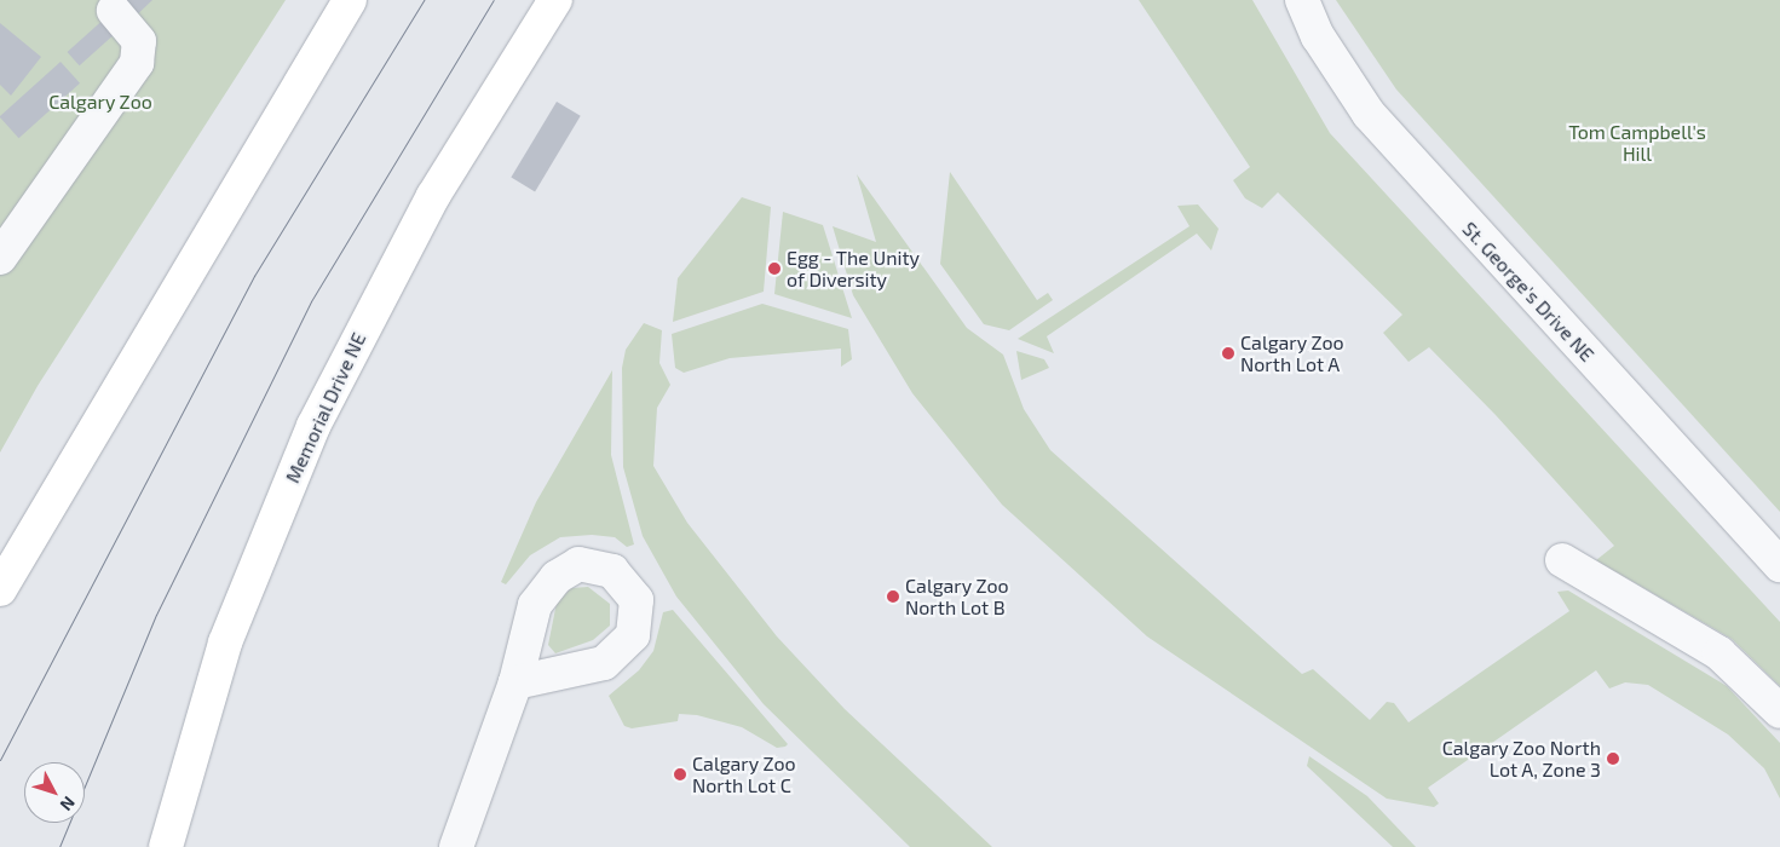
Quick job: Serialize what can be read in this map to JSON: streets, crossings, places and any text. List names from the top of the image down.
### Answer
{
  "streets": {
    "highway": ["Memorial Drive NE"],
    "street": ["St. George's Drive NE"]
  },
  "parks": ["Calgary Zoo", "Tom Campbell's Hill"],
  "places": [
    "Egg - The Unity of Diversity",
    "Calgary Zoo North Lot A",
    "Calgary Zoo North Lot B",
    "Calgary Zoo North Lot A, Zone 3",
    "Calgary Zoo North Lot C"
  ],
  "north": "bottom right"
}
